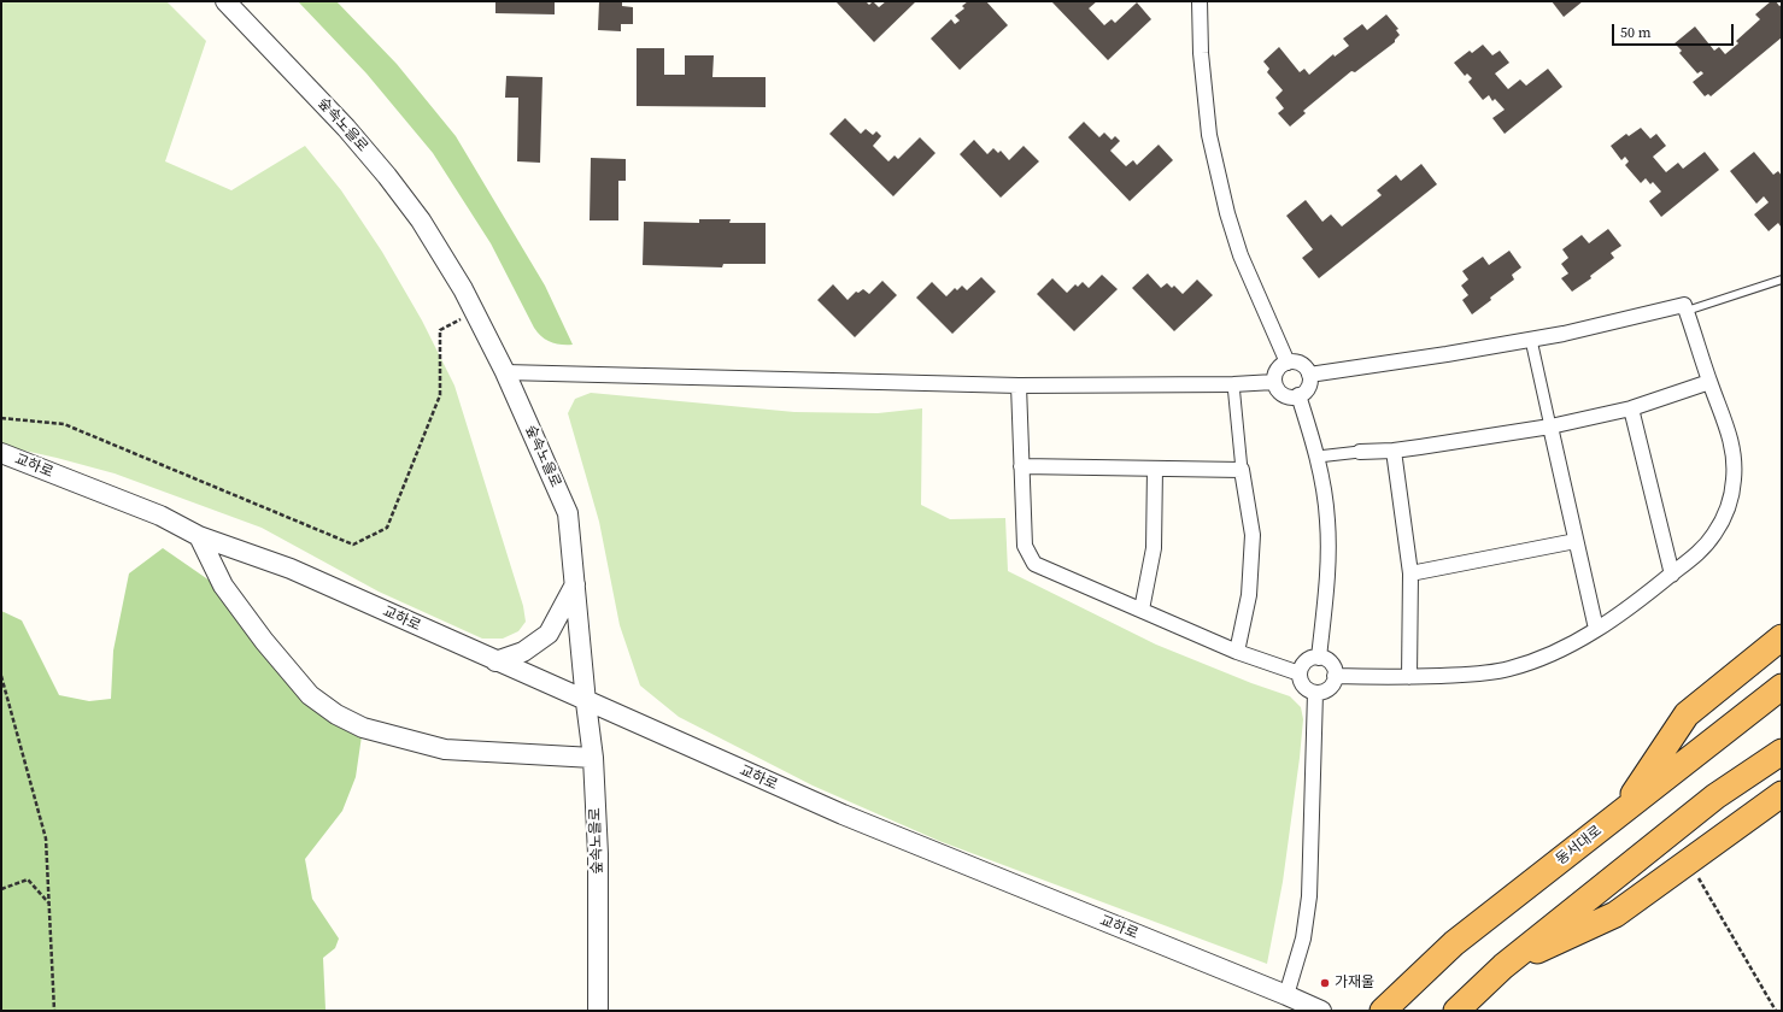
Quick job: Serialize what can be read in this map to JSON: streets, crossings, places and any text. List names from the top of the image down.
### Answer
{
  "streets": {
    "highway": ["동서대로"],
    "street": ["숲속노을로", "교하로"]
  },
  "crossings": [
    ["숲속노을로", "교하로"]
  ],
  "places": ["가재울"],
  "scale_bar": "50 m"
}
